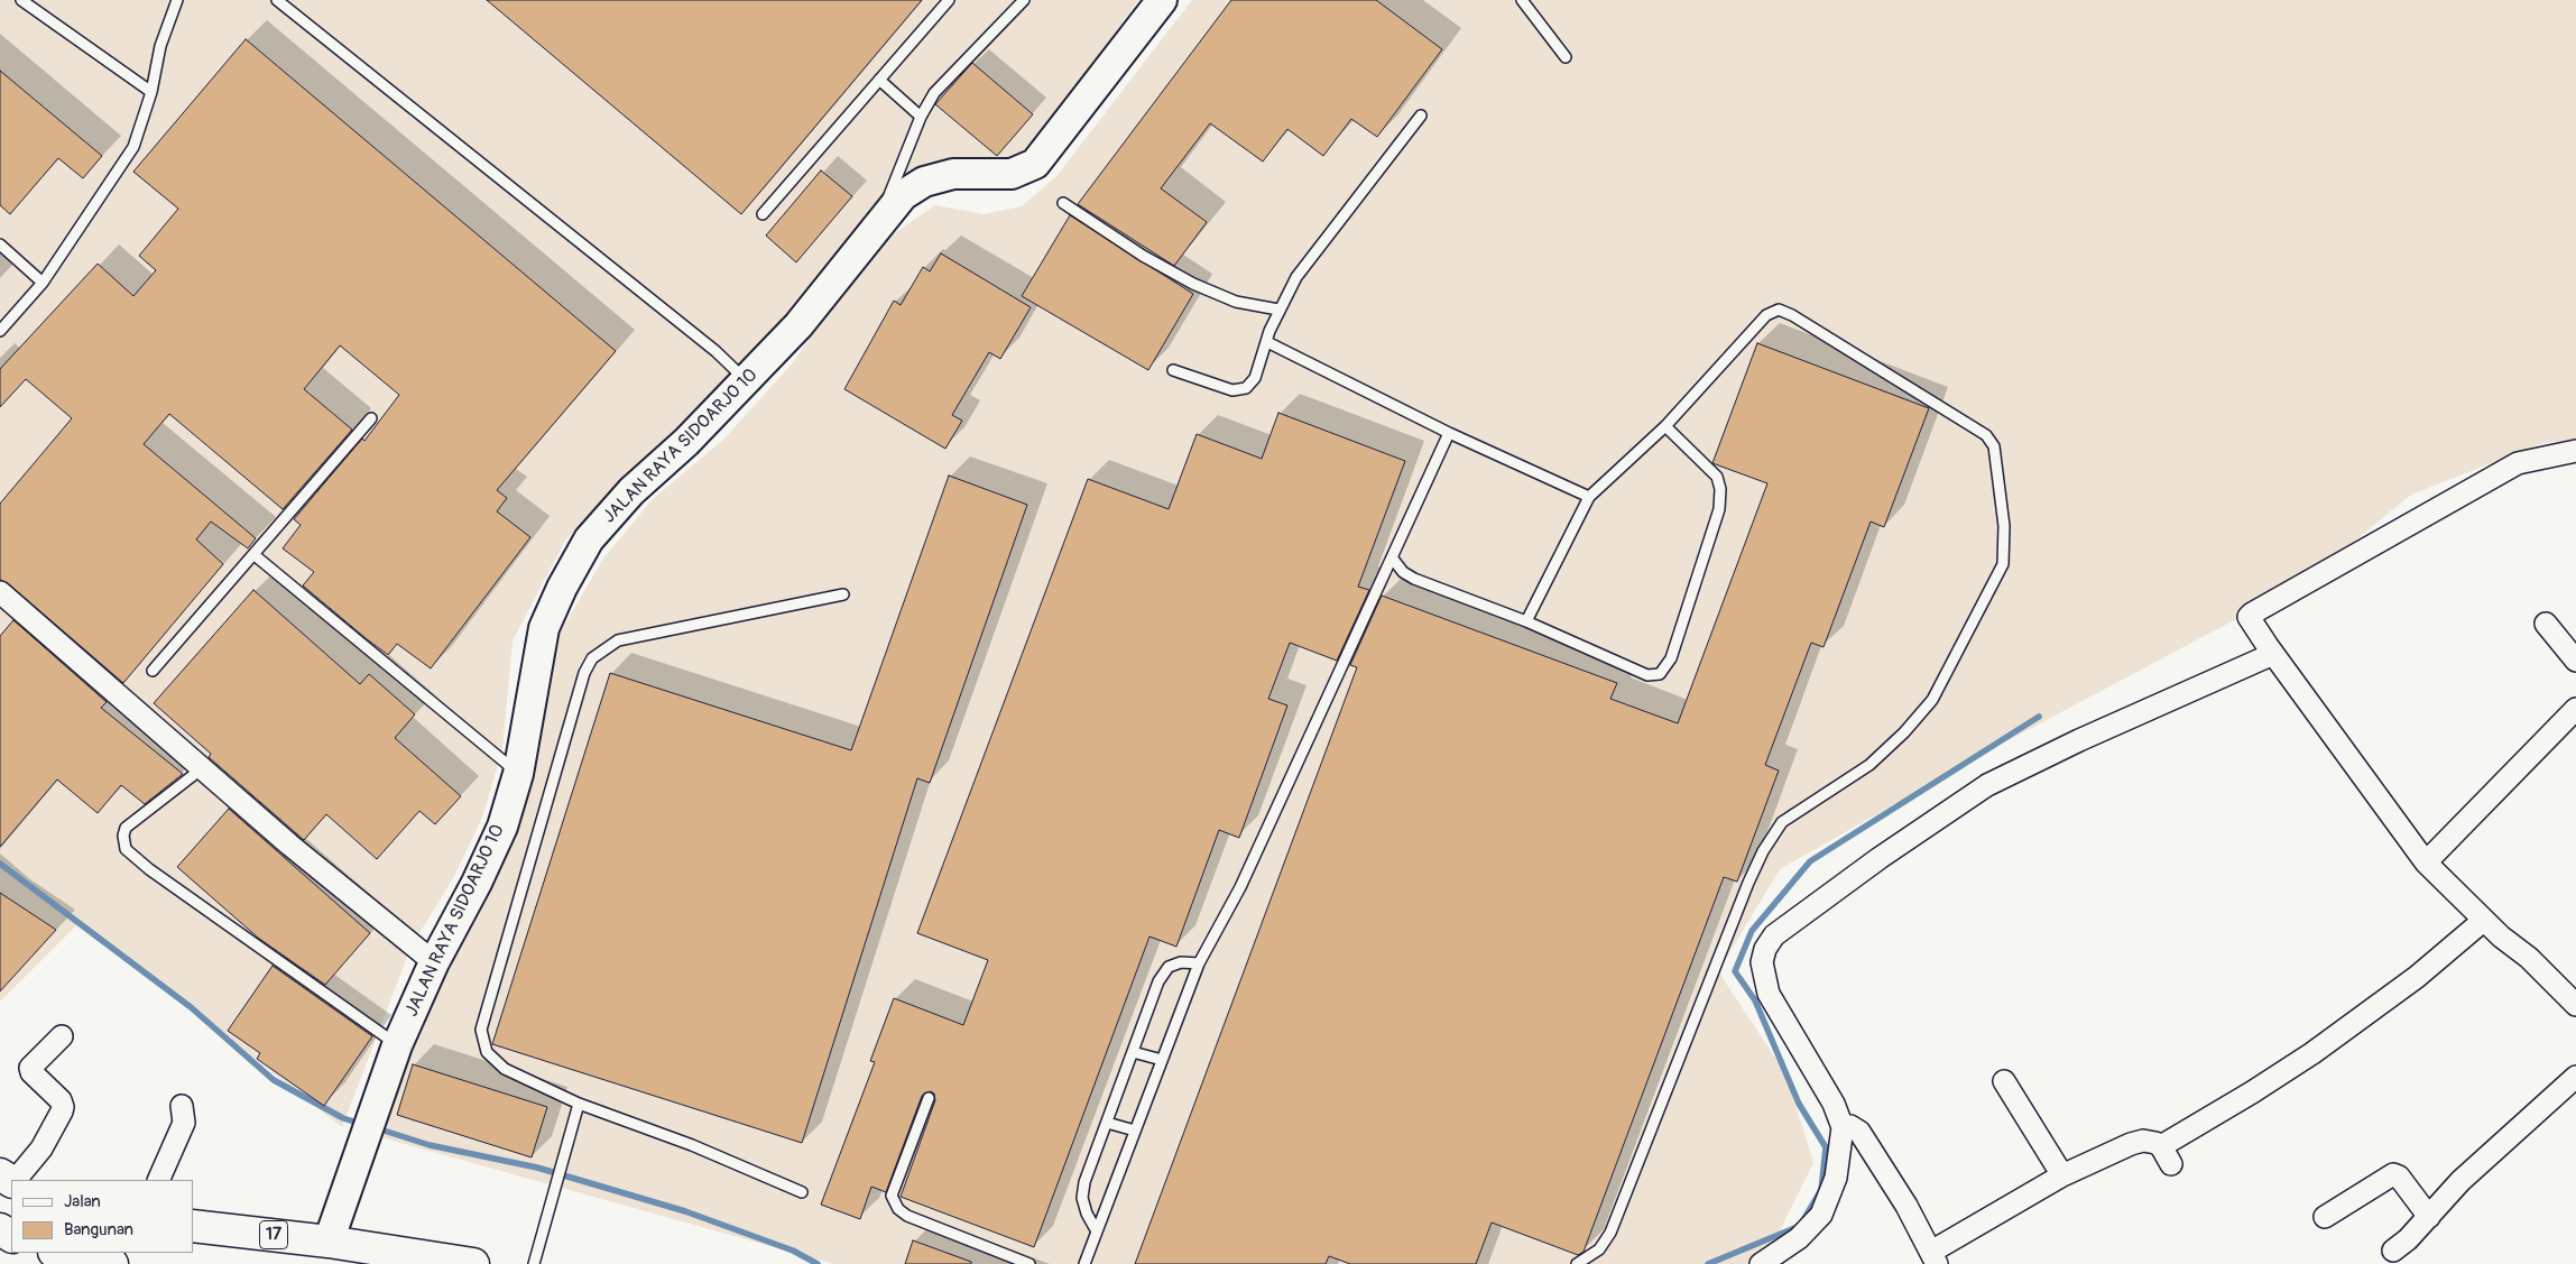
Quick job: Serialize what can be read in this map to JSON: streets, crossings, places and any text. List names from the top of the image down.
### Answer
{
  "streets": {
    "highway": ["17"],
    "street": ["JALAN RAYA SIDOARJO 10"]
  },
  "crossings": [
    ["JALAN RAYA SIDOARJO 10", "17"]
  ],
  "legend": ["Jalan", "Bangunan"]
}
